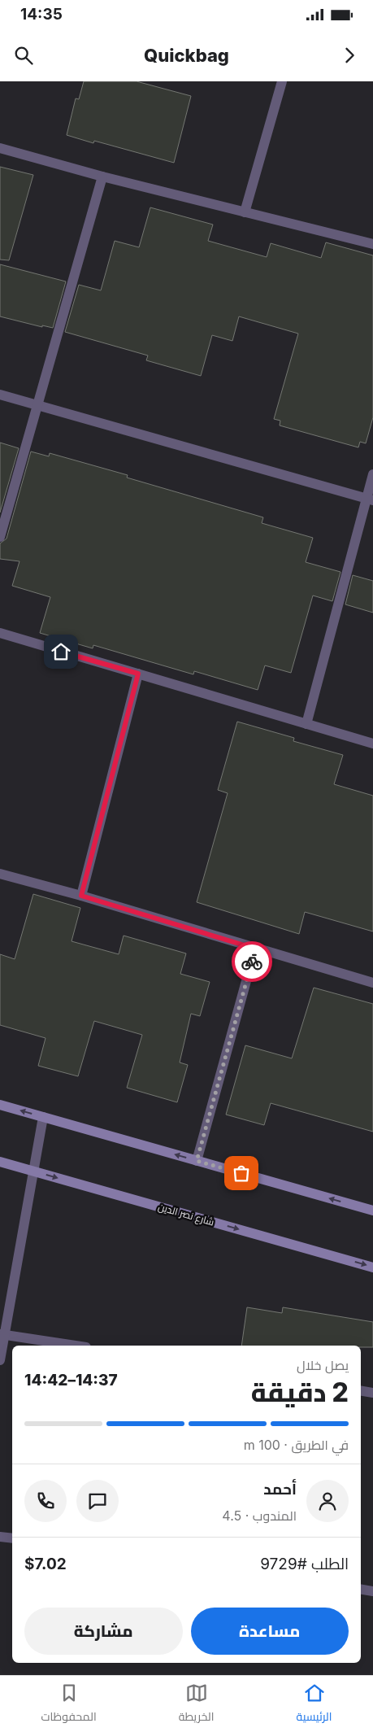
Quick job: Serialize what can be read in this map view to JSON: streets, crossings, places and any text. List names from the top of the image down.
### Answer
{
  "streets": {
    "street": ["شارع نصر الدين"]
  },
  "page": {
    "status": "14:35",
    "header": "Quickbag",
    "heading": ["2 دقيقة", "يصل خلال", "14:37–14:42"],
    "panel": [
      "أحمد",
      "المندوب · 4.5",
      "الطلب #9729",
      "$7.02"
    ],
    "bar": "في الطريق · 100 m",
    "buttons": ["مساعدة", "مشاركة"],
    "tabs": ["الرئيسية", "الخريطة", "المحفوظات"]
  }
}
